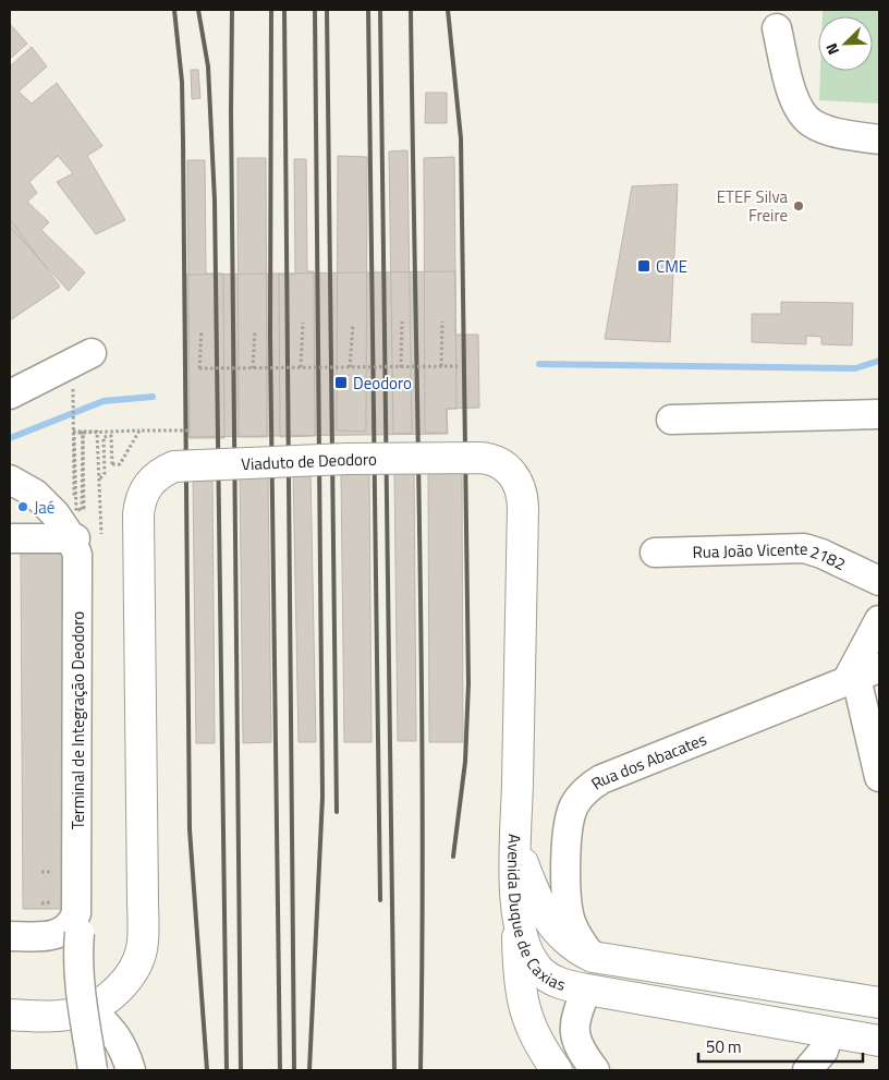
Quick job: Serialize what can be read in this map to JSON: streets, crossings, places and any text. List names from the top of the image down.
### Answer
{
  "streets": {
    "main road": ["Viaduto de Deodoro", "Avenida Duque de Caxias"],
    "street": ["Rua João Vicente 2182", "Terminal de Integração Deodoro", "Rua dos Abacates"]
  },
  "crossings": [
    ["Viaduto de Deodoro", "Avenida Duque de Caxias"],
    ["Rua dos Abacates", "Avenida Duque de Caxias"]
  ],
  "places": {
    "other": ["ETEF Silva Freire", "Jaé"],
    "transit": ["CME", "Deodoro"]
  },
  "scale_bar": "50 m",
  "north": "bottom left"
}
